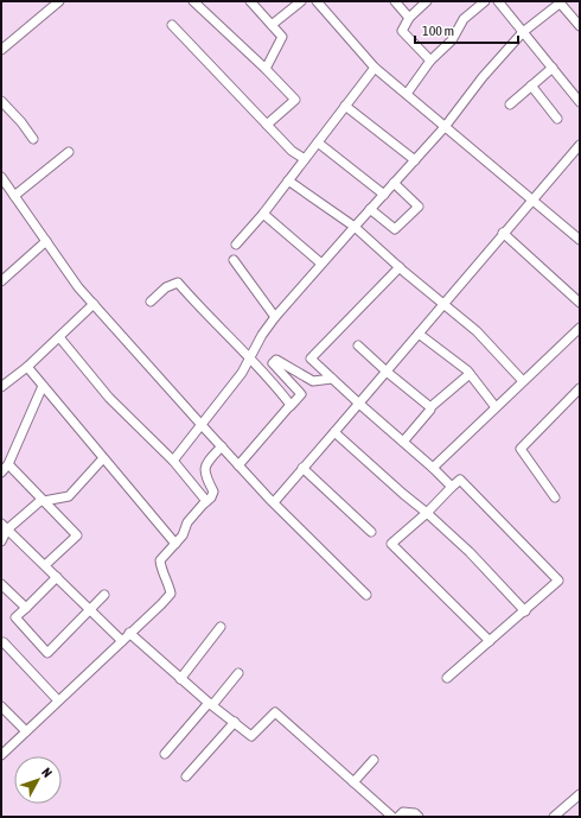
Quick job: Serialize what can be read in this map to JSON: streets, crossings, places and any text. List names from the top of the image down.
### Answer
{
  "scale_bar": "100 m",
  "north": "top right"
}
